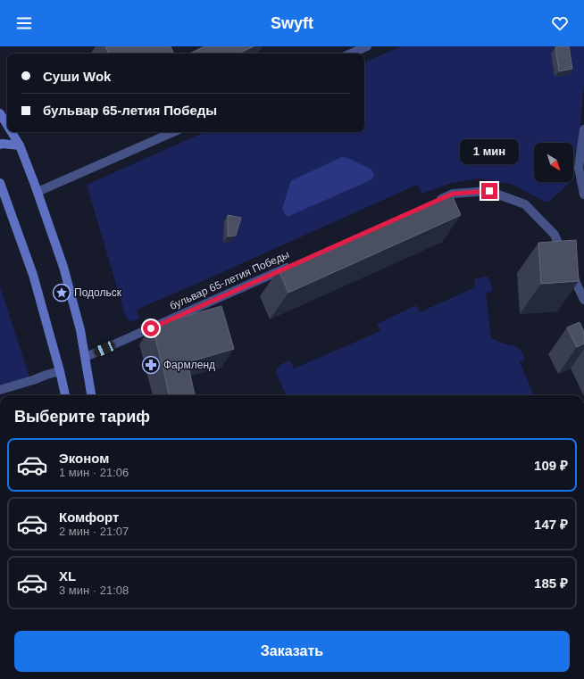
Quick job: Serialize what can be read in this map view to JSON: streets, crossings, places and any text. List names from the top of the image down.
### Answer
{
  "streets": {
    "street": ["бульвар 65-летия Победы"]
  },
  "places": {
    "place": ["Подольск"],
    "pharmacy": ["Фармленд"]
  },
  "north": "bottom right",
  "page": {
    "header": "Swyft",
    "banner": ["Суши Wok", "бульвар 65-летия Победы"],
    "bubble": "1 мин",
    "heading": "Выберите тариф",
    "list": [
      {
        "name": "Эконом",
        "note": "1 мин · 21:06",
        "value": "109 ₽"
      },
      {
        "name": "Комфорт",
        "note": "2 мин · 21:07",
        "value": "147 ₽"
      },
      {
        "name": "XL",
        "note": "3 мин · 21:08",
        "value": "185 ₽"
      }
    ],
    "buttons": "Заказать"
  }
}
